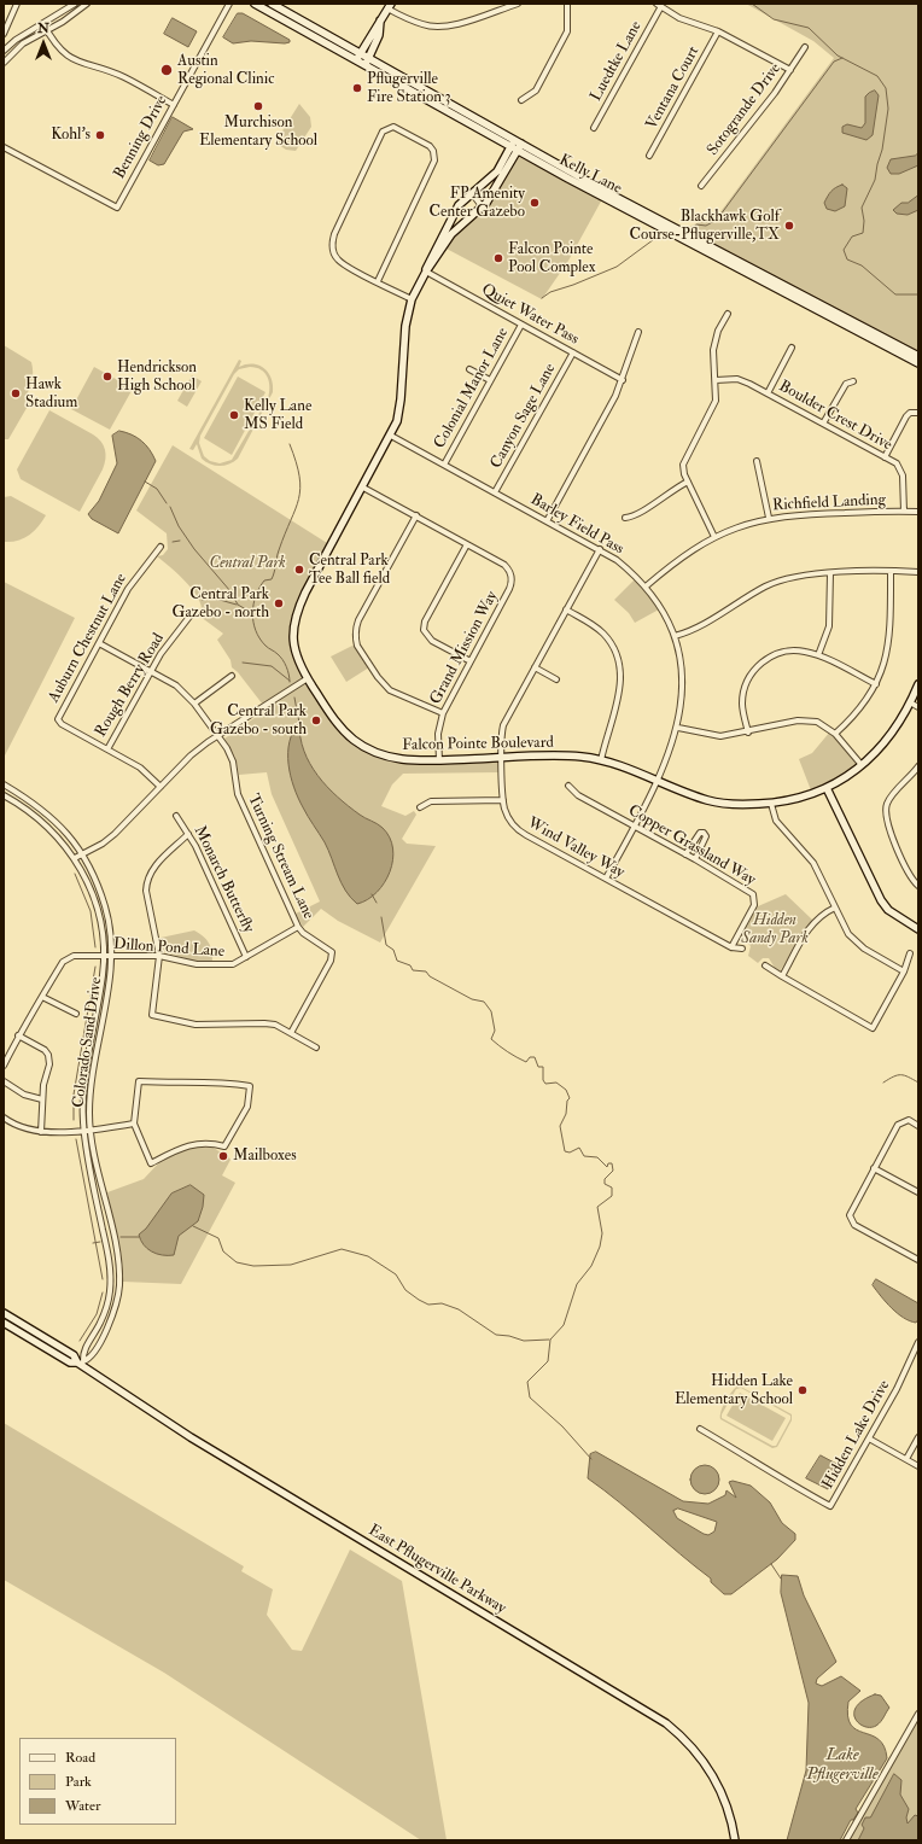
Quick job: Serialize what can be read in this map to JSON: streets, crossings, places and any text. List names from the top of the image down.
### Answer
{
  "streets": {
    "street": [
      "Luedtke Lane",
      "Ventana Court",
      "Sotogrande Drive",
      "Benning Drive",
      "Kelly Lane",
      "Quiet Water Pass",
      "Colonial Manor Lane",
      "Canyon Sage Lane",
      "Boulder Crest Drive",
      "Richfield Landing",
      "Barley Field Pass",
      "Auburn Chestnut Lane",
      "Grand Mission Way",
      "Rough Berry Road",
      "Falcon Pointe Boulevard",
      "Copper Grassland Way",
      "Wind Valley Way",
      "Turning Stream Lane",
      "Monarch Butterfly",
      "Dillon Pond Lane",
      "Colorado Sand Drive",
      "Hidden Lake Drive",
      "East Pflugerville Parkway"
    ]
  },
  "crossings": [
    ["Kelly Lane", "Falcon Pointe Boulevard"],
    ["Quiet Water Pass", "Colonial Manor Lane"],
    ["Quiet Water Pass", "Canyon Sage Lane"],
    ["Quiet Water Pass", "Falcon Pointe Boulevard"],
    ["Colonial Manor Lane", "Barley Field Pass"],
    ["Canyon Sage Lane", "Barley Field Pass"],
    ["Boulder Crest Drive", "Richfield Landing"],
    ["Richfield Landing", "Barley Field Pass"],
    ["Barley Field Pass", "Falcon Pointe Boulevard"],
    ["Barley Field Pass", "Copper Grassland Way"],
    ["Barley Field Pass", "Wind Valley Way"],
    ["Auburn Chestnut Lane", "Rough Berry Road"],
    ["Auburn Chestnut Lane", "Turning Stream Lane"],
    ["Grand Mission Way", "Falcon Pointe Boulevard"],
    ["Rough Berry Road", "Turning Stream Lane"],
    ["Falcon Pointe Boulevard", "Wind Valley Way"],
    ["Copper Grassland Way", "Wind Valley Way"],
    ["Turning Stream Lane", "Dillon Pond Lane"],
    ["Monarch Butterfly", "Dillon Pond Lane"],
    ["Dillon Pond Lane", "Colorado Sand Drive"],
    ["Colorado Sand Drive", "East Pflugerville Parkway"]
  ],
  "water": ["Lake Pflugerville"],
  "parks": ["Central Park", "Hidden Sandy Park"],
  "places": [
    "Austin Regional Clinic",
    "Pflugerville Fire Station 3",
    "Murchison Elementary School",
    "Kohl's",
    "FP Amenity Center Gazebo",
    "Blackhawk Golf Course-Pflugerville,TX",
    "Falcon Pointe Pool Complex",
    "Hendrickson High School",
    "Hawk Stadium",
    "Kelly Lane MS Field",
    "Central Park Tee Ball field",
    "Central Park Gazebo - north",
    "Central Park Gazebo - south",
    "Mailboxes",
    "Hidden Lake Elementary School"
  ],
  "legend": ["Road", "Park", "Water"],
  "north": "top"
}
